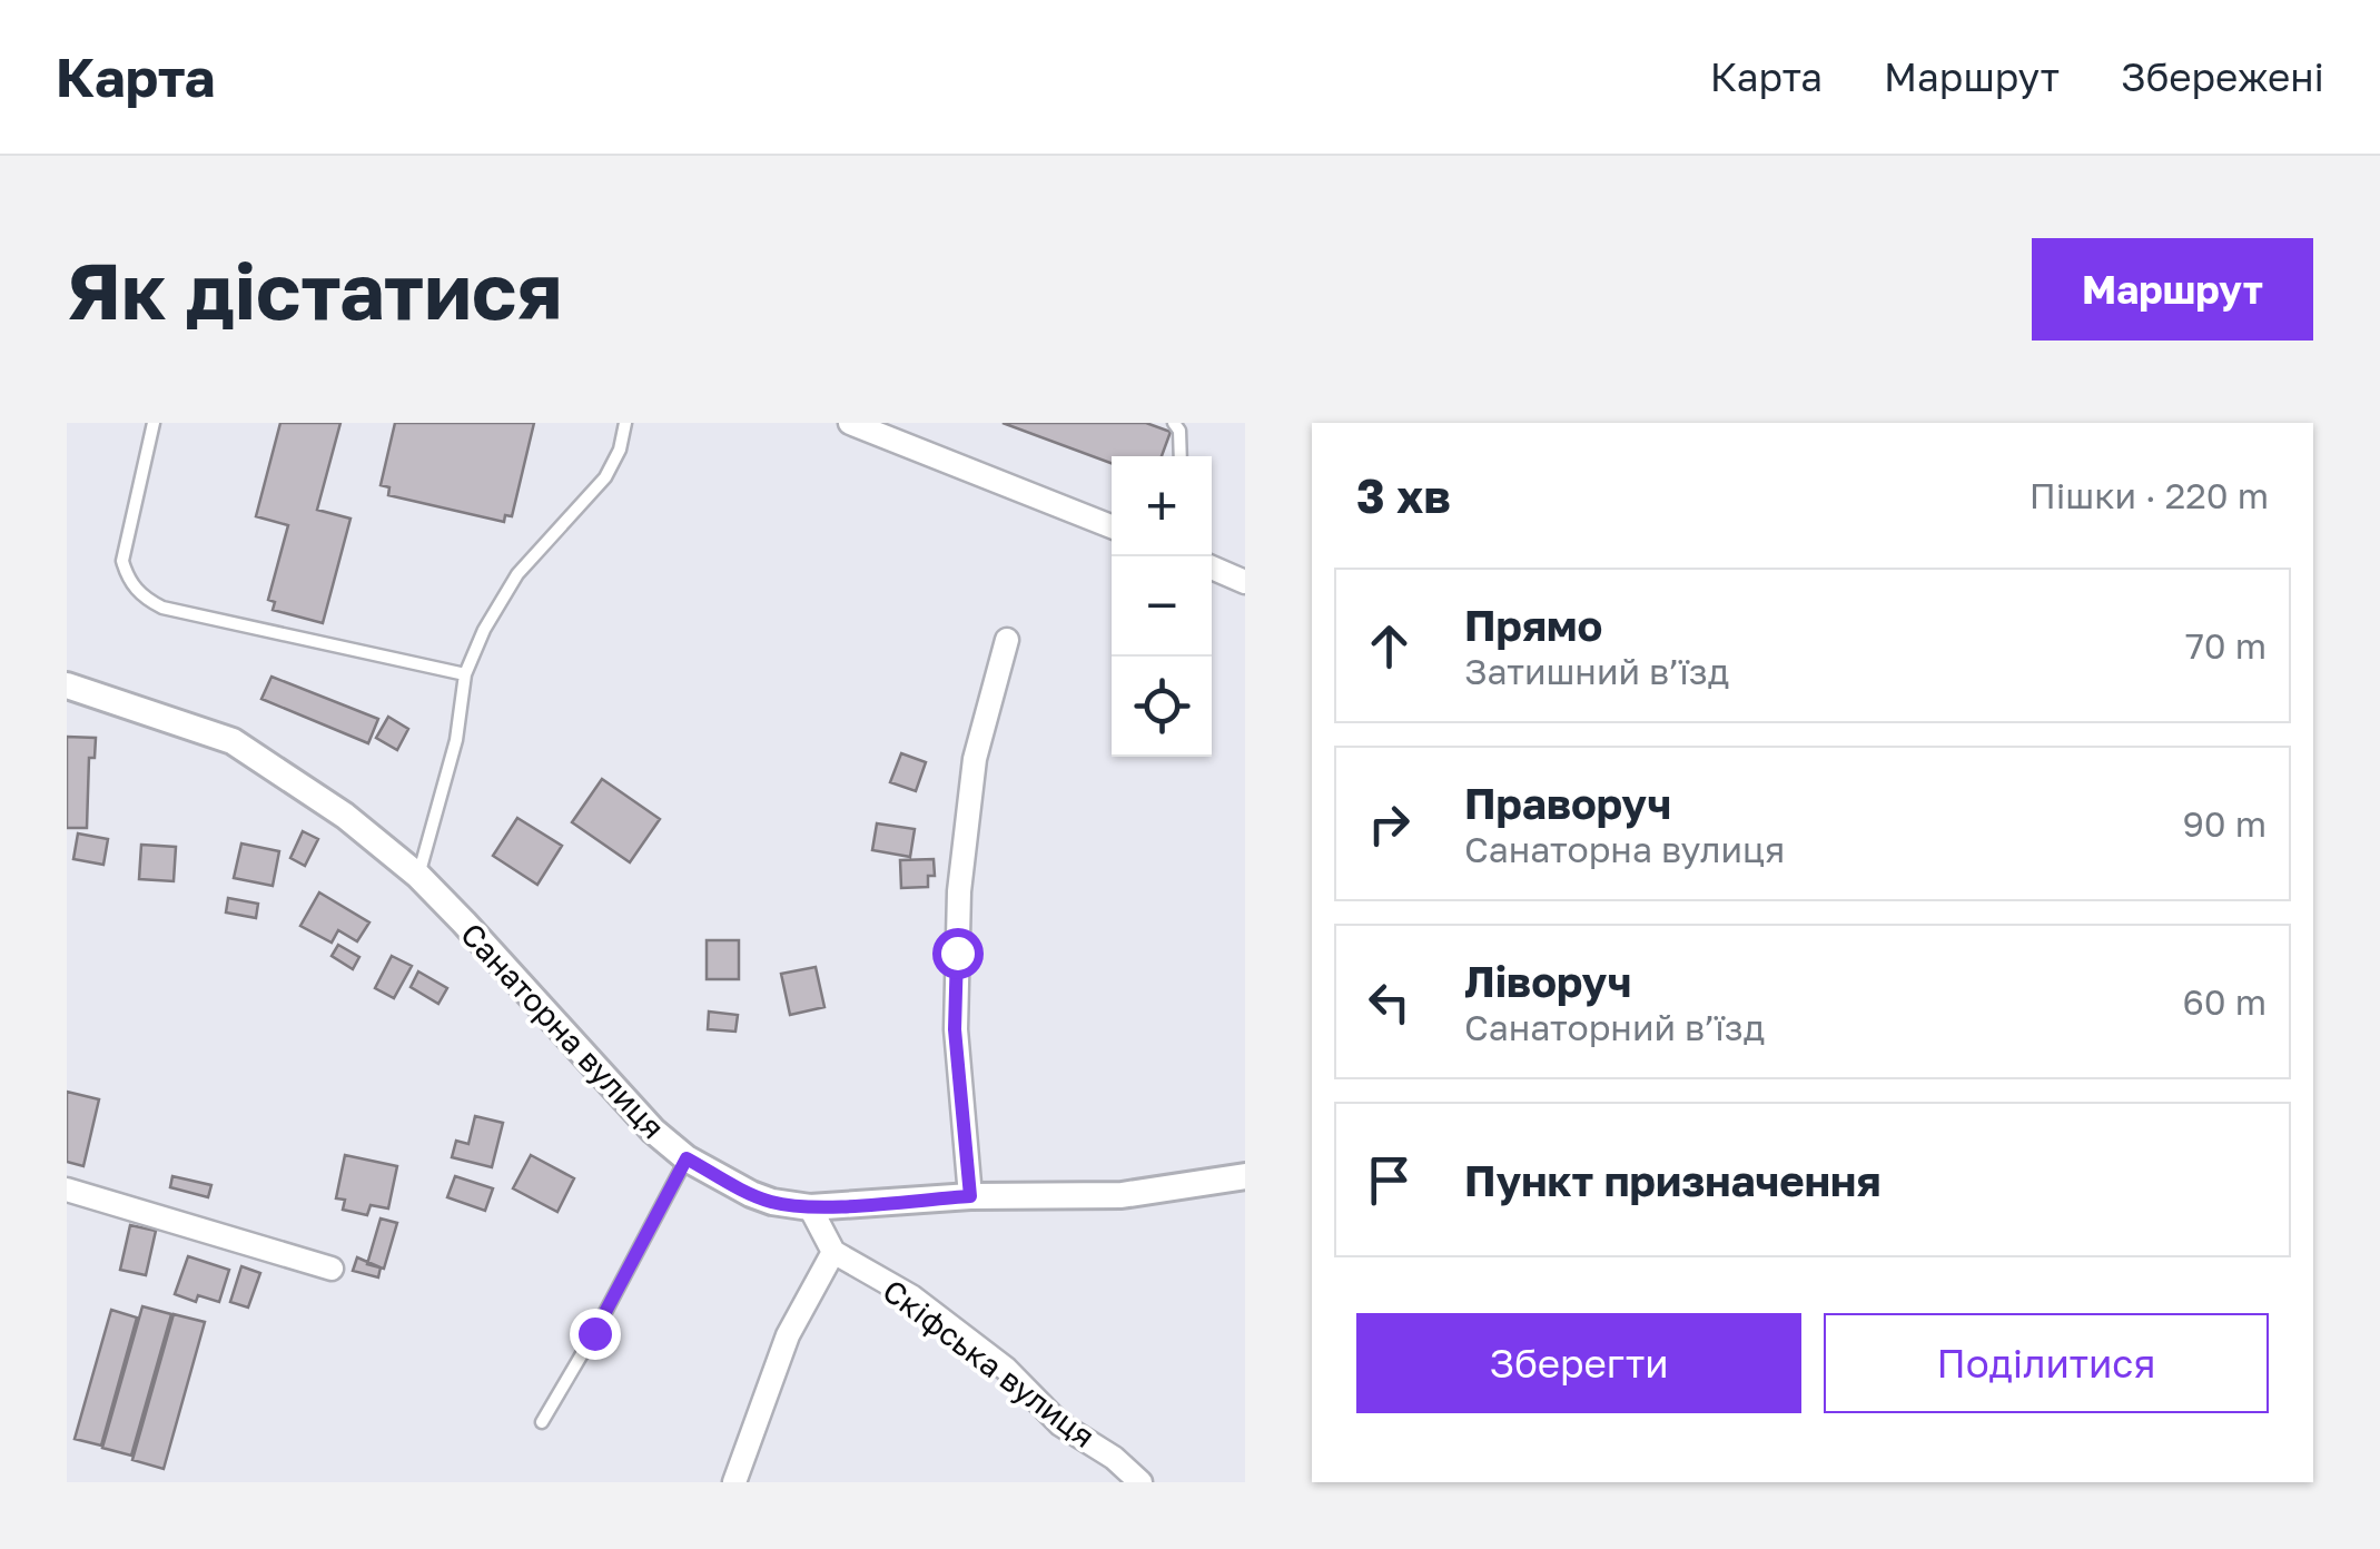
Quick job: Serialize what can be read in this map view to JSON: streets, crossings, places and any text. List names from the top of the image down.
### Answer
{
  "streets": {
    "street": ["Санаторна вулиця", "Скіфська вулиця"]
  },
  "page": {
    "header": "Карта",
    "nav": ["Карта", "Маршрут", "Збережені"],
    "buttons": [
      "Маршрут",
      ["Зберегти", "Поділитися"]
    ],
    "title": "Як дістатися",
    "heading": ["3 хв", "Пішки · 220 m"],
    "map_buttons": ["+", "−"],
    "list": [
      ["Прямо", "Затишний в’їзд", "70 m"],
      ["Праворуч", "Санаторна вулиця", "90 m"],
      ["Ліворуч", "Санаторний в’їзд", "60 m"],
      "Пункт призначення"
    ]
  }
}
